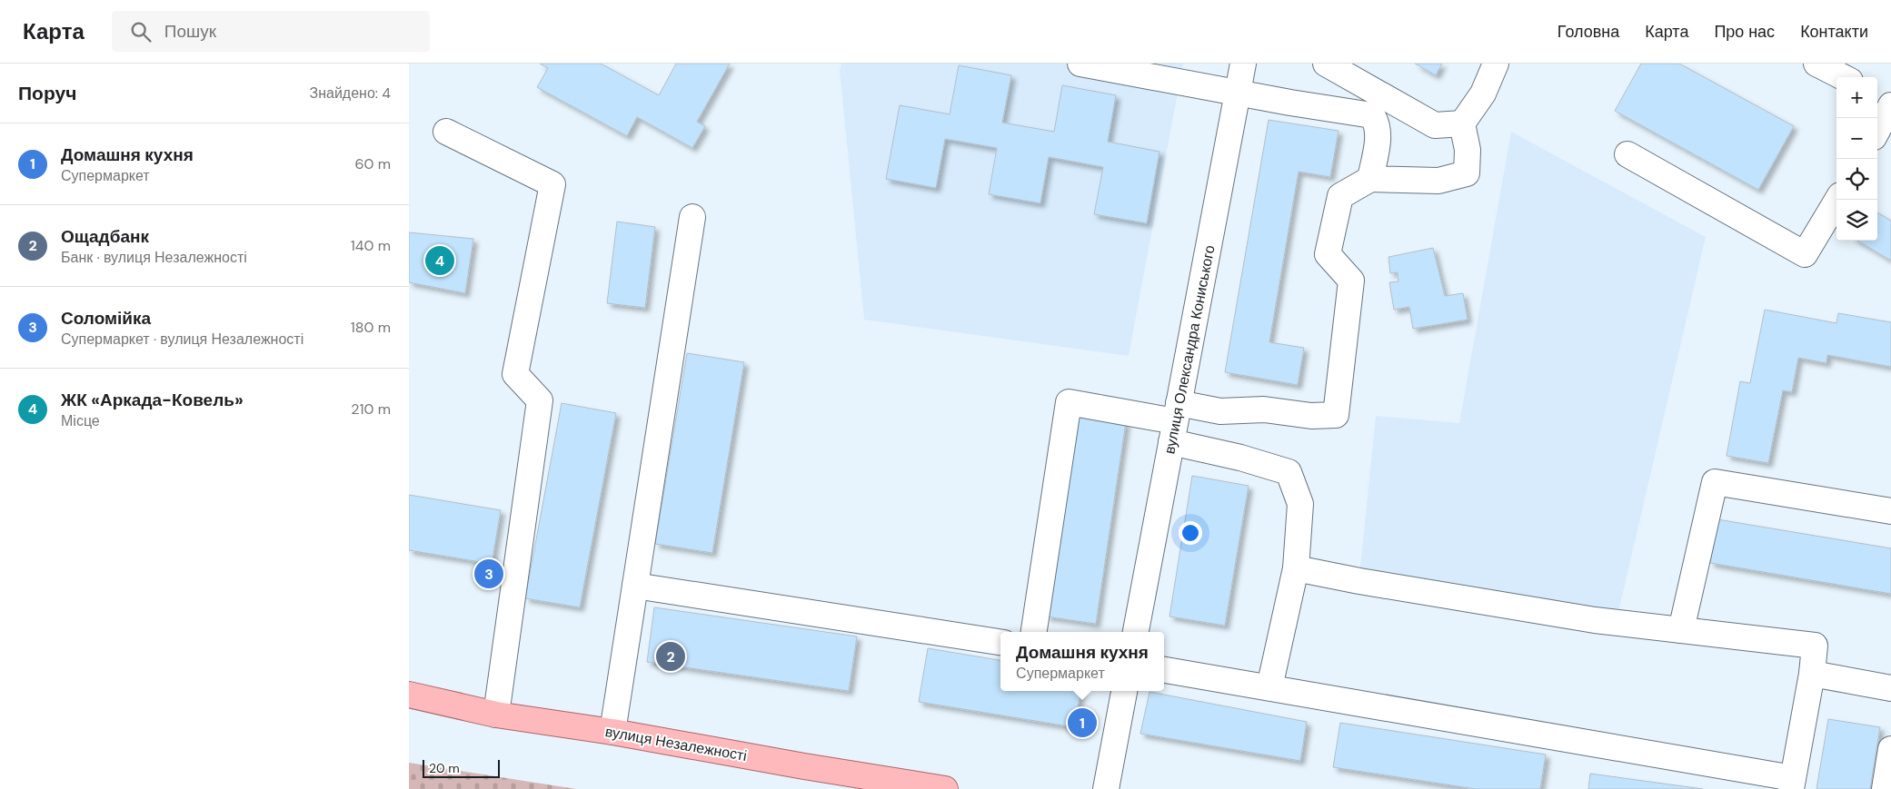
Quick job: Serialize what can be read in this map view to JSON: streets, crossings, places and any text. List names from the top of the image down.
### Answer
{
  "streets": {
    "main road": ["вулиця Незалежності"],
    "street": ["вулиця Олександра Кониського"]
  },
  "scale_bar": "20 m",
  "page": {
    "header": "Карта",
    "search": "Пошук",
    "nav": [
      "Головна",
      "Карта",
      "Про нас",
      "Контакти"
    ],
    "heading": ["Поруч", "Знайдено: 4"],
    "map_buttons": ["+", "−"],
    "list": [
      {
        "mark": "1",
        "name": "Домашня кухня",
        "note": "Супермаркет",
        "value": "60 m"
      },
      {
        "mark": "2",
        "name": "Ощадбанк",
        "note": "Банк · вулиця Незалежності",
        "value": "140 m"
      },
      {
        "mark": "3",
        "name": "Соломійка",
        "note": "Супермаркет · вулиця Незалежності",
        "value": "180 m"
      },
      {
        "mark": "4",
        "name": "ЖК «Аркада-Ковель»",
        "note": "Місце",
        "value": "210 m"
      }
    ],
    "pins": [
      "4",
      "3",
      "2",
      "1"
    ],
    "popup": ["Домашня кухня", "Супермаркет"],
    "scale": "20 m"
  }
}
